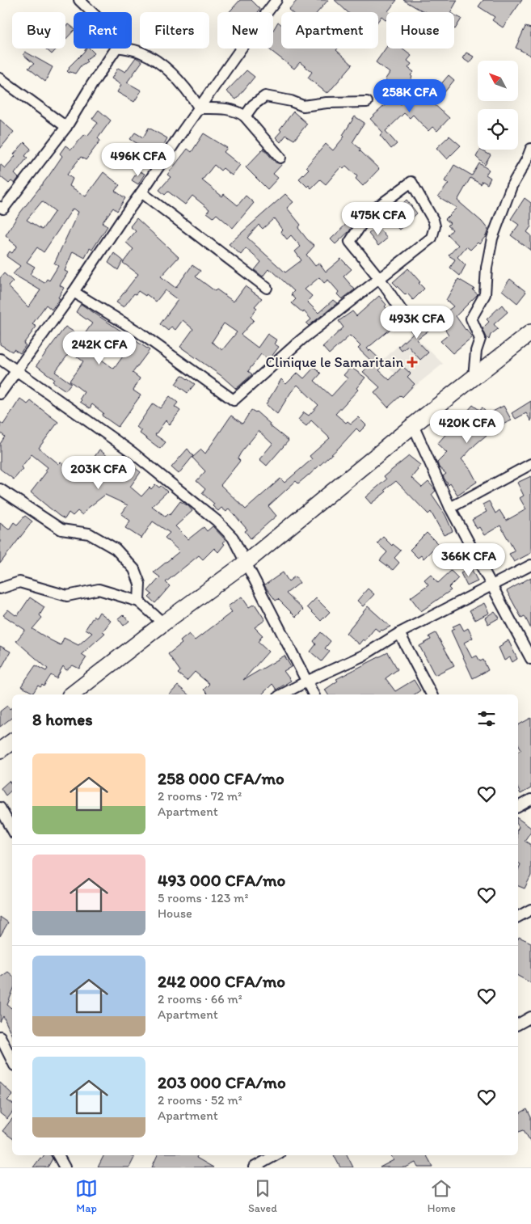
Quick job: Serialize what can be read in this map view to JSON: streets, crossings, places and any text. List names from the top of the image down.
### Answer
{
  "places": {
    "health": ["Clinique le Samaritain"]
  },
  "north": "top left",
  "page": {
    "chip": [
      "Buy",
      "Rent",
      "Filters",
      "New",
      "Apartment",
      "House"
    ],
    "price": [
      "258K CFA",
      "496K CFA",
      "475K CFA",
      "493K CFA",
      "242K CFA",
      "420K CFA",
      "203K CFA",
      "366K CFA"
    ],
    "heading": "8 homes",
    "list": [
      {
        "name": "258 000 CFA/mo",
        "note": "2 rooms · 72 m² · Apartment"
      },
      {
        "name": "493 000 CFA/mo",
        "note": "5 rooms · 123 m² · House"
      },
      {
        "name": "242 000 CFA/mo",
        "note": "2 rooms · 66 m² · Apartment"
      },
      {
        "name": "203 000 CFA/mo",
        "note": "2 rooms · 52 m² · Apartment"
      }
    ],
    "tabs": ["Map", "Saved", "Home"]
  }
}
